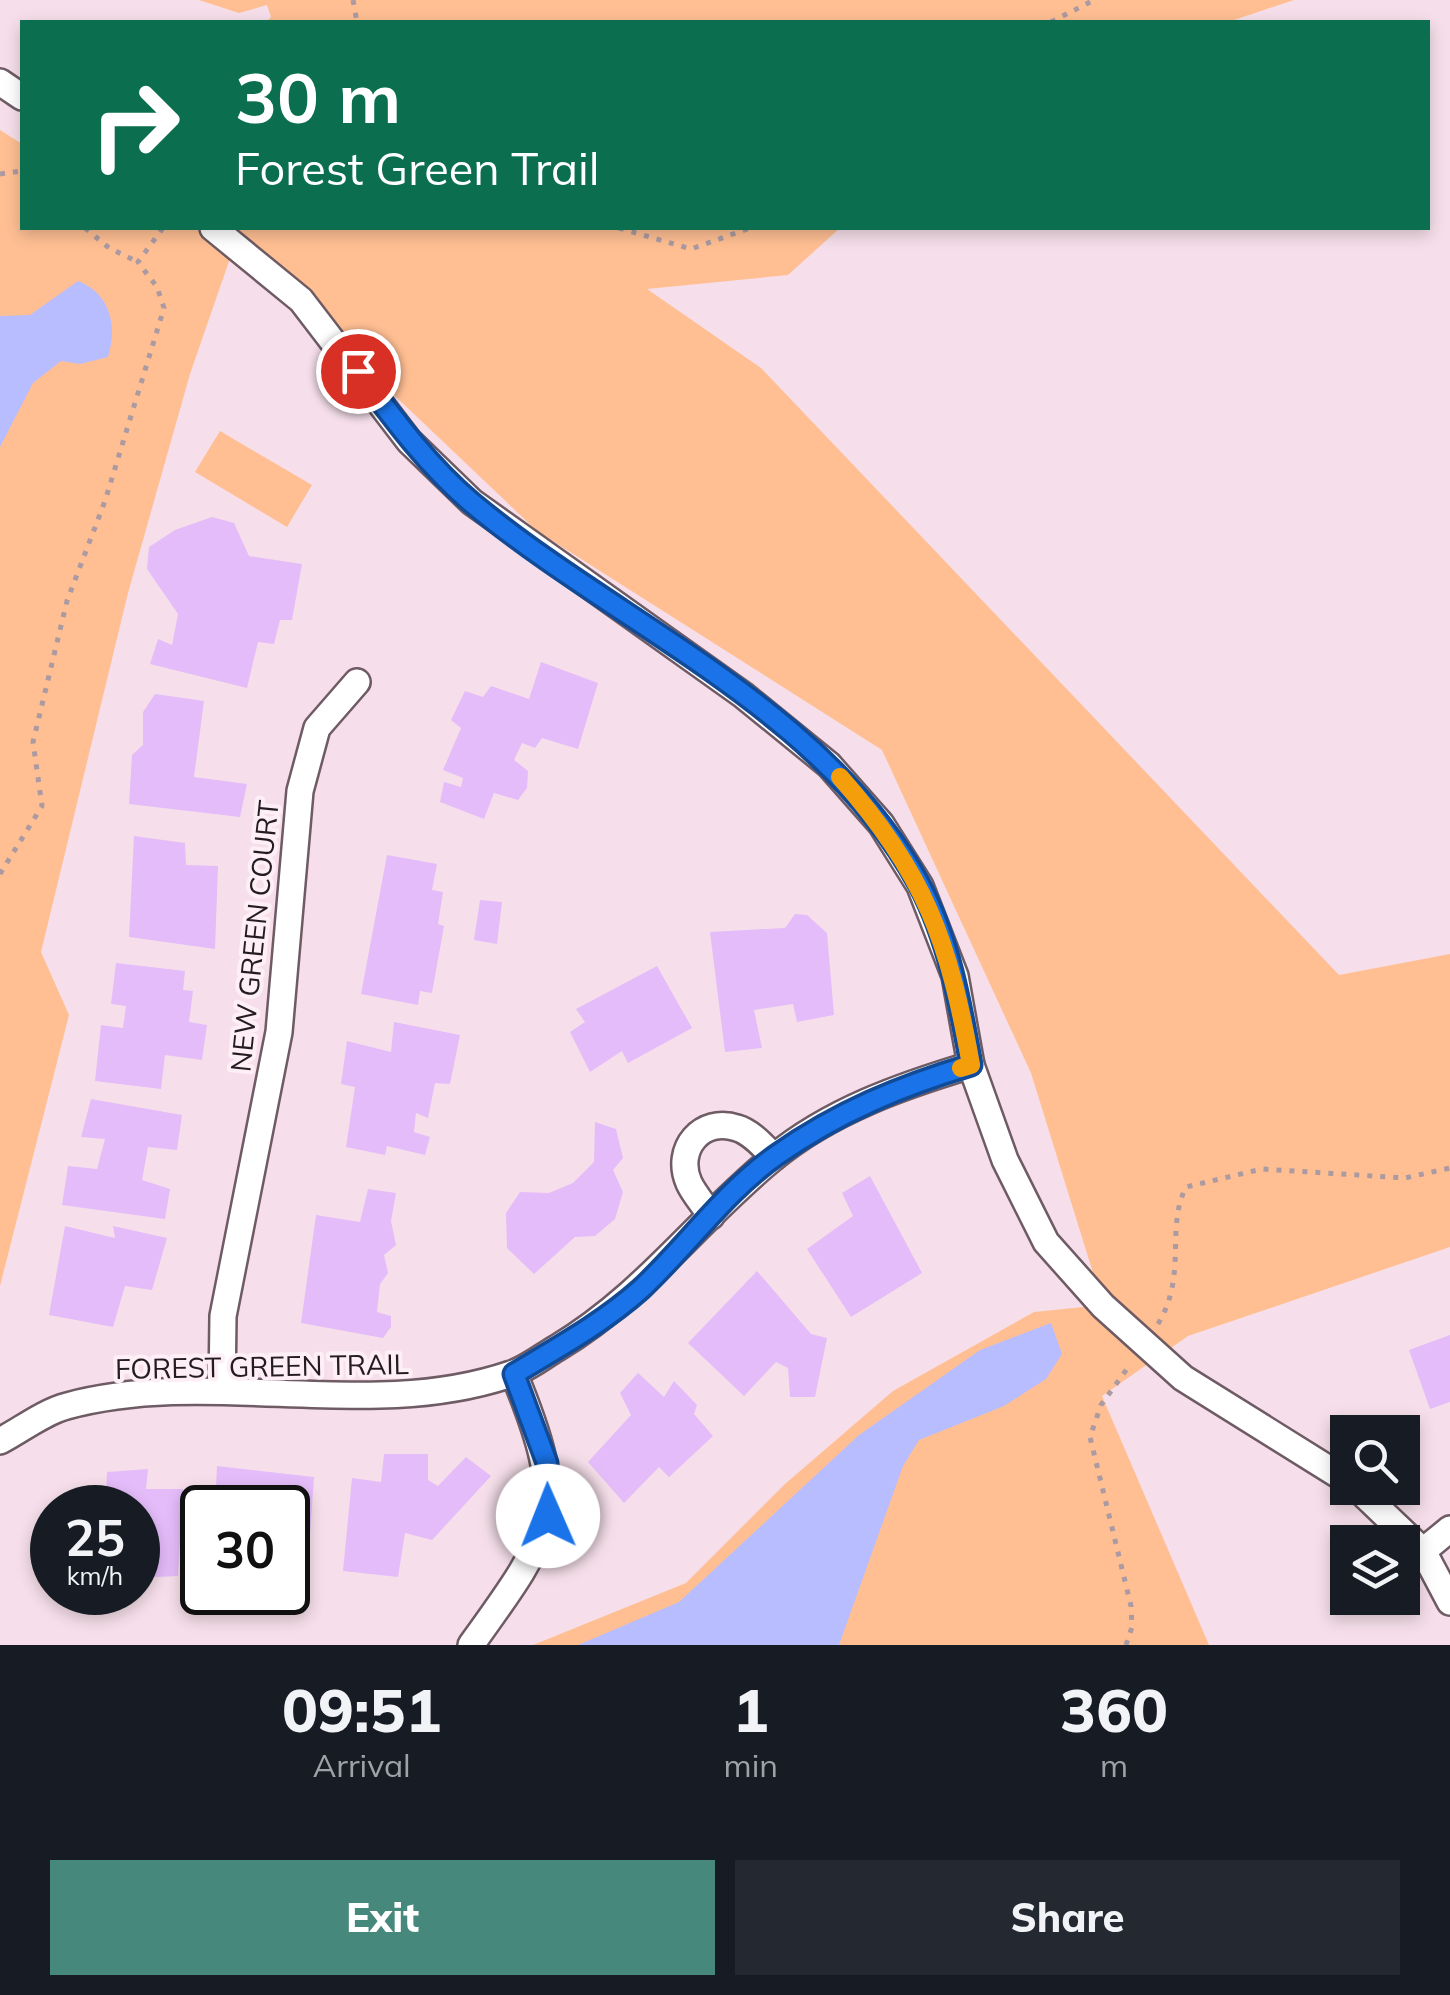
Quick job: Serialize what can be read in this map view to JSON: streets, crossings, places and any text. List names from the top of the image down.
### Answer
{
  "streets": {
    "street": ["NEW GREEN COURT", "FOREST GREEN TRAIL"]
  },
  "crossings": [
    ["NEW GREEN COURT", "FOREST GREEN TRAIL"]
  ],
  "page": {
    "turn": ["30 m", "Forest Green Trail"],
    "speed": "25 km/h",
    "limit": "30",
    "eta": [
      "09:51",
      "Arrival",
      "1",
      "min",
      "360",
      "m"
    ],
    "buttons": ["Exit", "Share"]
  }
}
